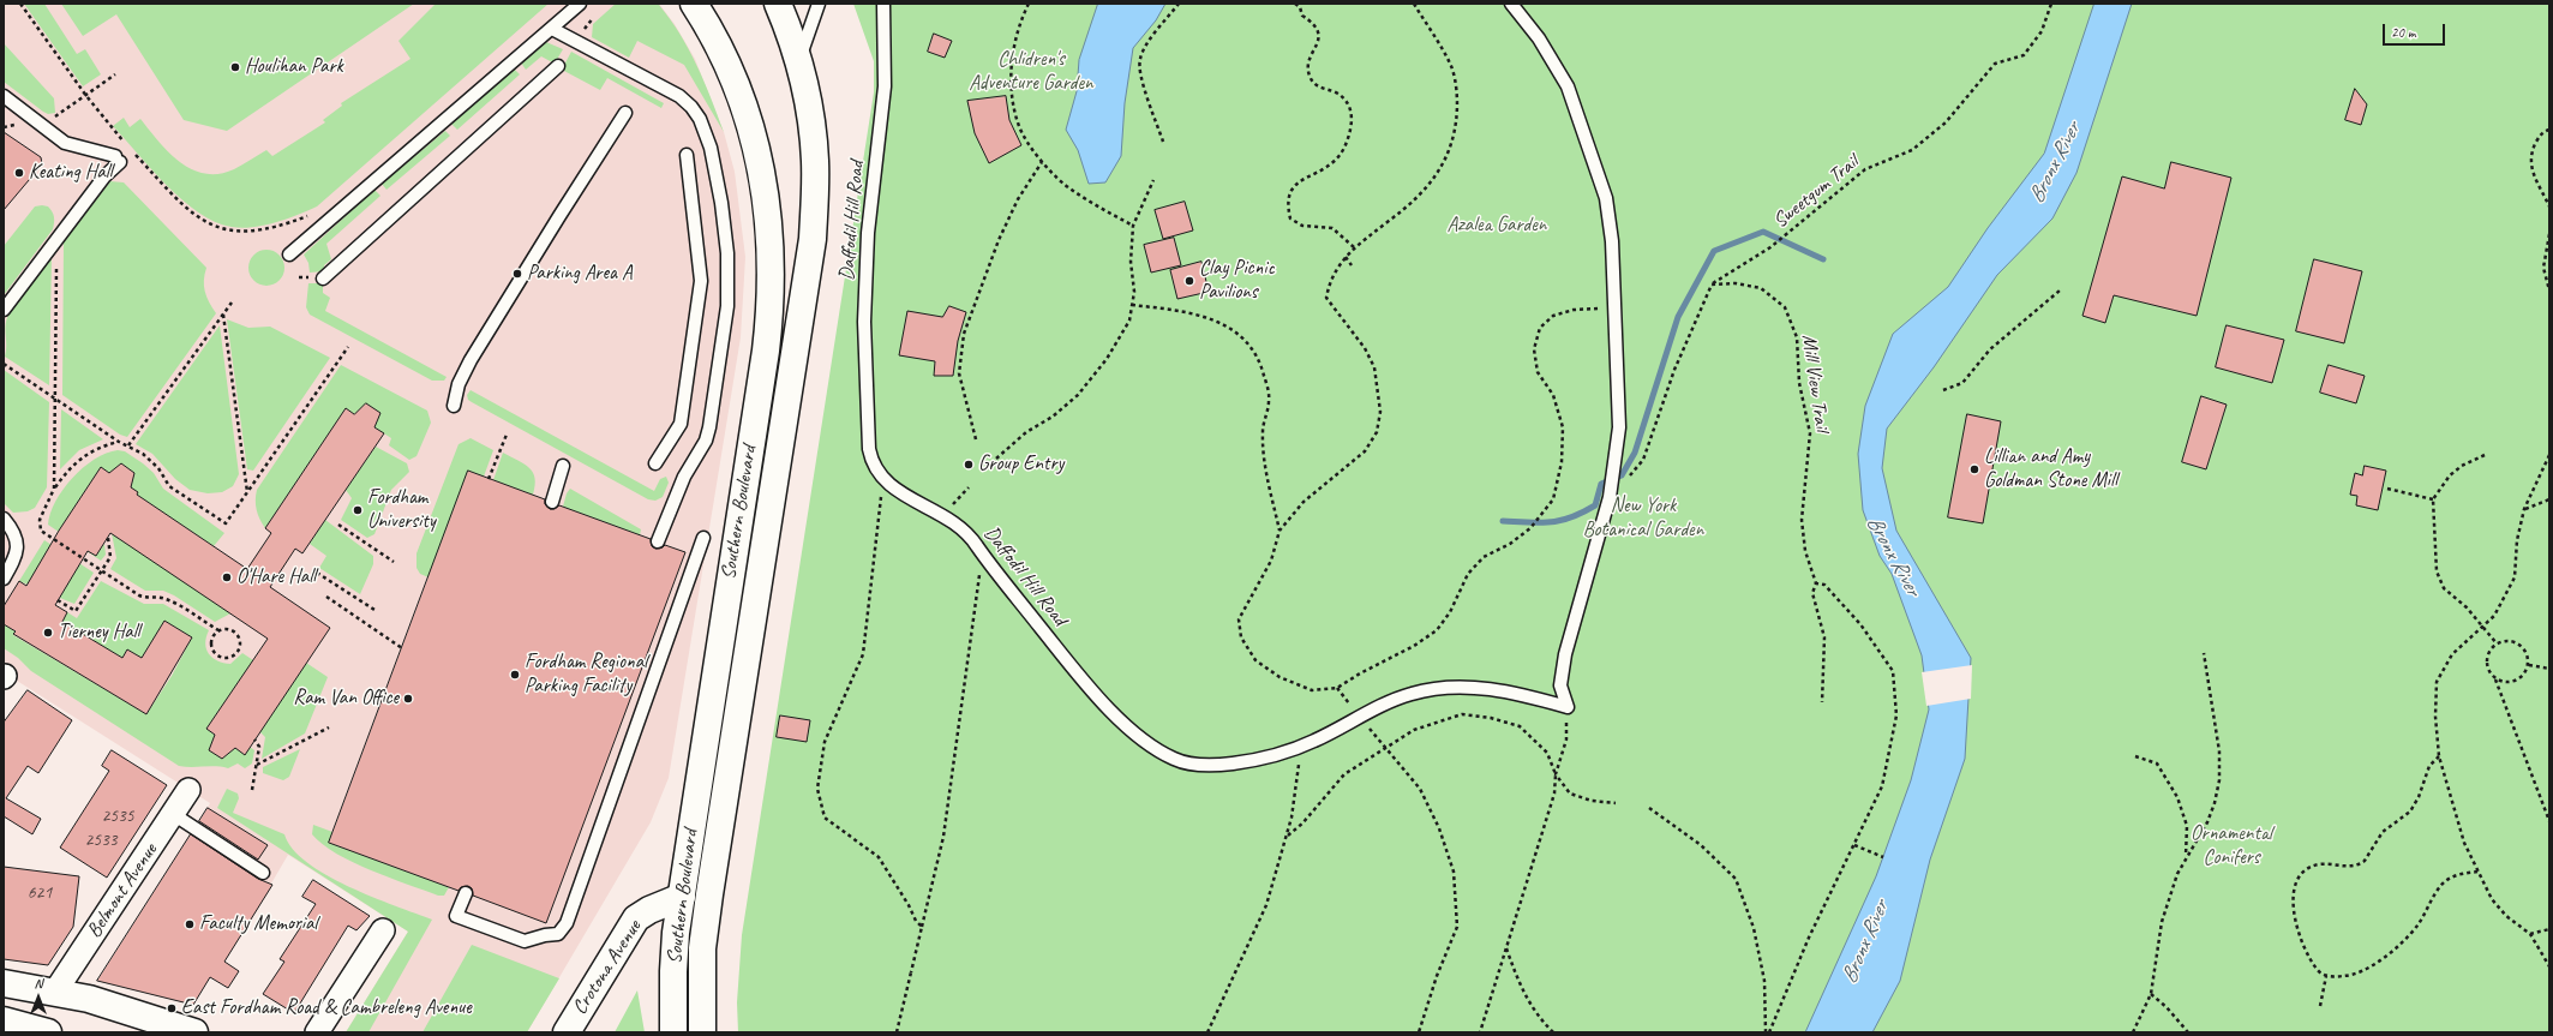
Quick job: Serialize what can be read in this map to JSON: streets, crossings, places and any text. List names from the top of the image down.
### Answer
{
  "streets": {
    "main road": ["Southern Boulevard", "Crotona Avenue"],
    "street": ["Belmont Avenue"],
    "lane": ["Daffodil Hill Road"],
    "path": ["Sweetgum Trail", "Mill View Trail"]
  },
  "crossings": [
    ["Sweetgum Trail", "Mill View Trail"],
    ["Southern Boulevard", "Crotona Avenue"]
  ],
  "water": ["Bronx River"],
  "parks": [
    "Chlidren's Adventure Garden",
    "Azalea Garden",
    "New York Botanical Garden",
    "Ornamental Conifers"
  ],
  "places": [
    "Houlihan Park",
    "Keating Hall",
    "Parking Area A",
    "Clay Picnic Pavilions",
    "Group Entry",
    "Lillian and Amy Goldman Stone Mill",
    "Fordham University",
    "O'Hare Hall",
    "Tierney Hall",
    "Fordham Regional Parking Facility",
    "Ram Van Office",
    "Faculty Memorial",
    "East Fordham Road & Cambreleng Avenue"
  ],
  "house_numbers": ["2535", "2533", "621"],
  "scale_bar": "20 m",
  "north": "top"
}
